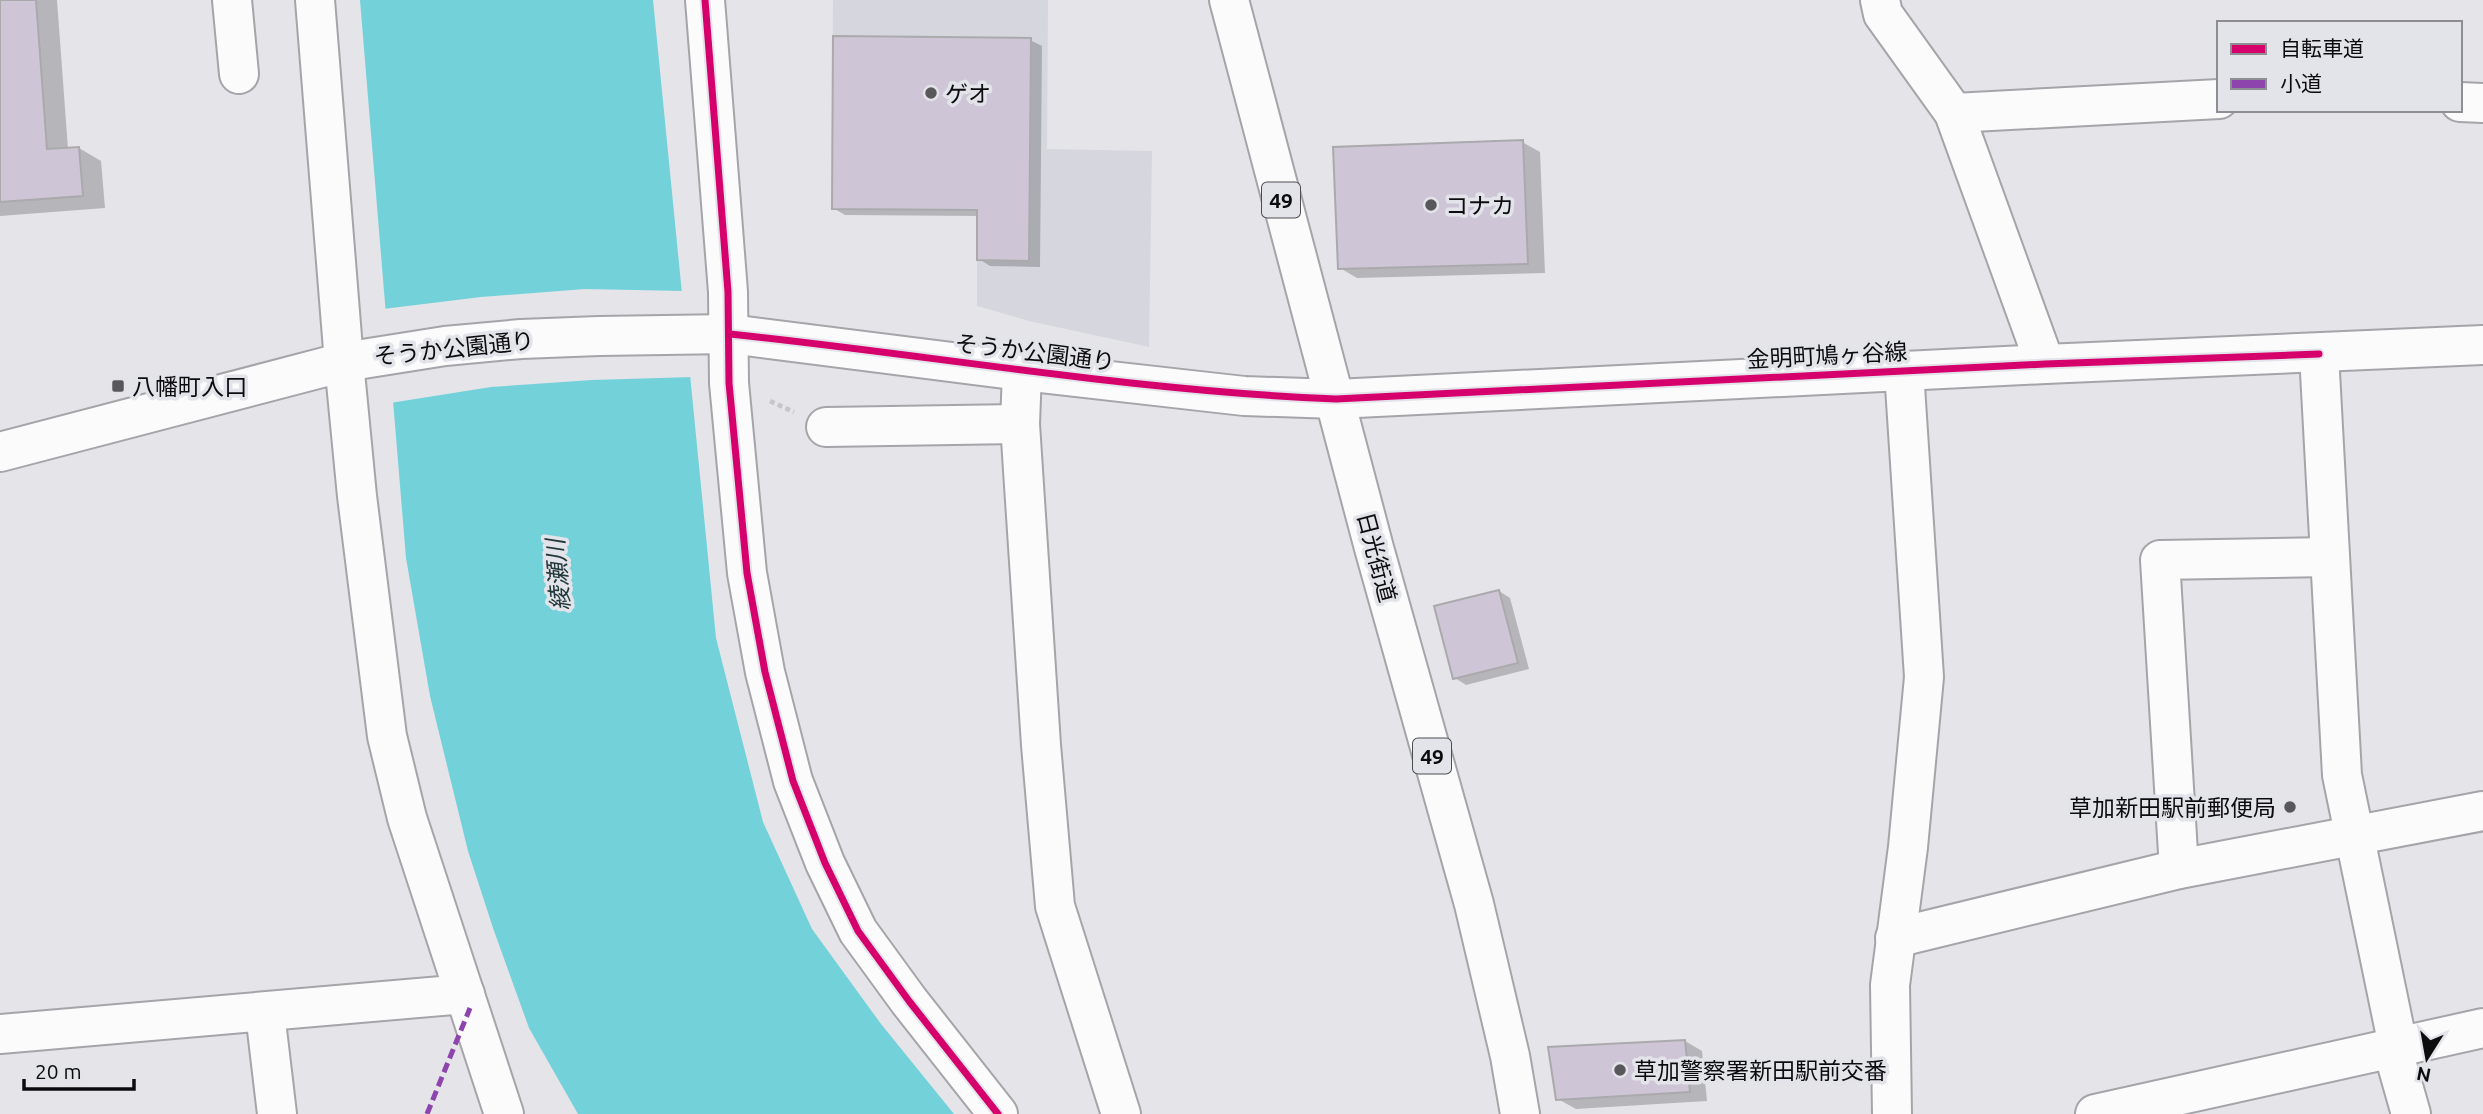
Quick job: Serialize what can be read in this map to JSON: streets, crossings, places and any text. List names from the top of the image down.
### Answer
{
  "streets": {
    "street": [
      "49",
      "そうか公園通り",
      "金明町鳩ヶ谷線",
      "日光街道"
    ]
  },
  "crossings": [
    ["そうか公園通り", "金明町鳩ヶ谷線"],
    ["そうか公園通り", "日光街道"],
    ["金明町鳩ヶ谷線", "日光街道"]
  ],
  "water": ["綾瀬川"],
  "places": {
    "other": [
      "ゲオ",
      "コナカ",
      "草加新田駅前郵便局",
      "草加警察署新田駅前交番"
    ],
    "transit": ["八幡町入口"]
  },
  "legend": ["自転車道", "小道"],
  "scale_bar": "20 m",
  "north": "bottom"
}
